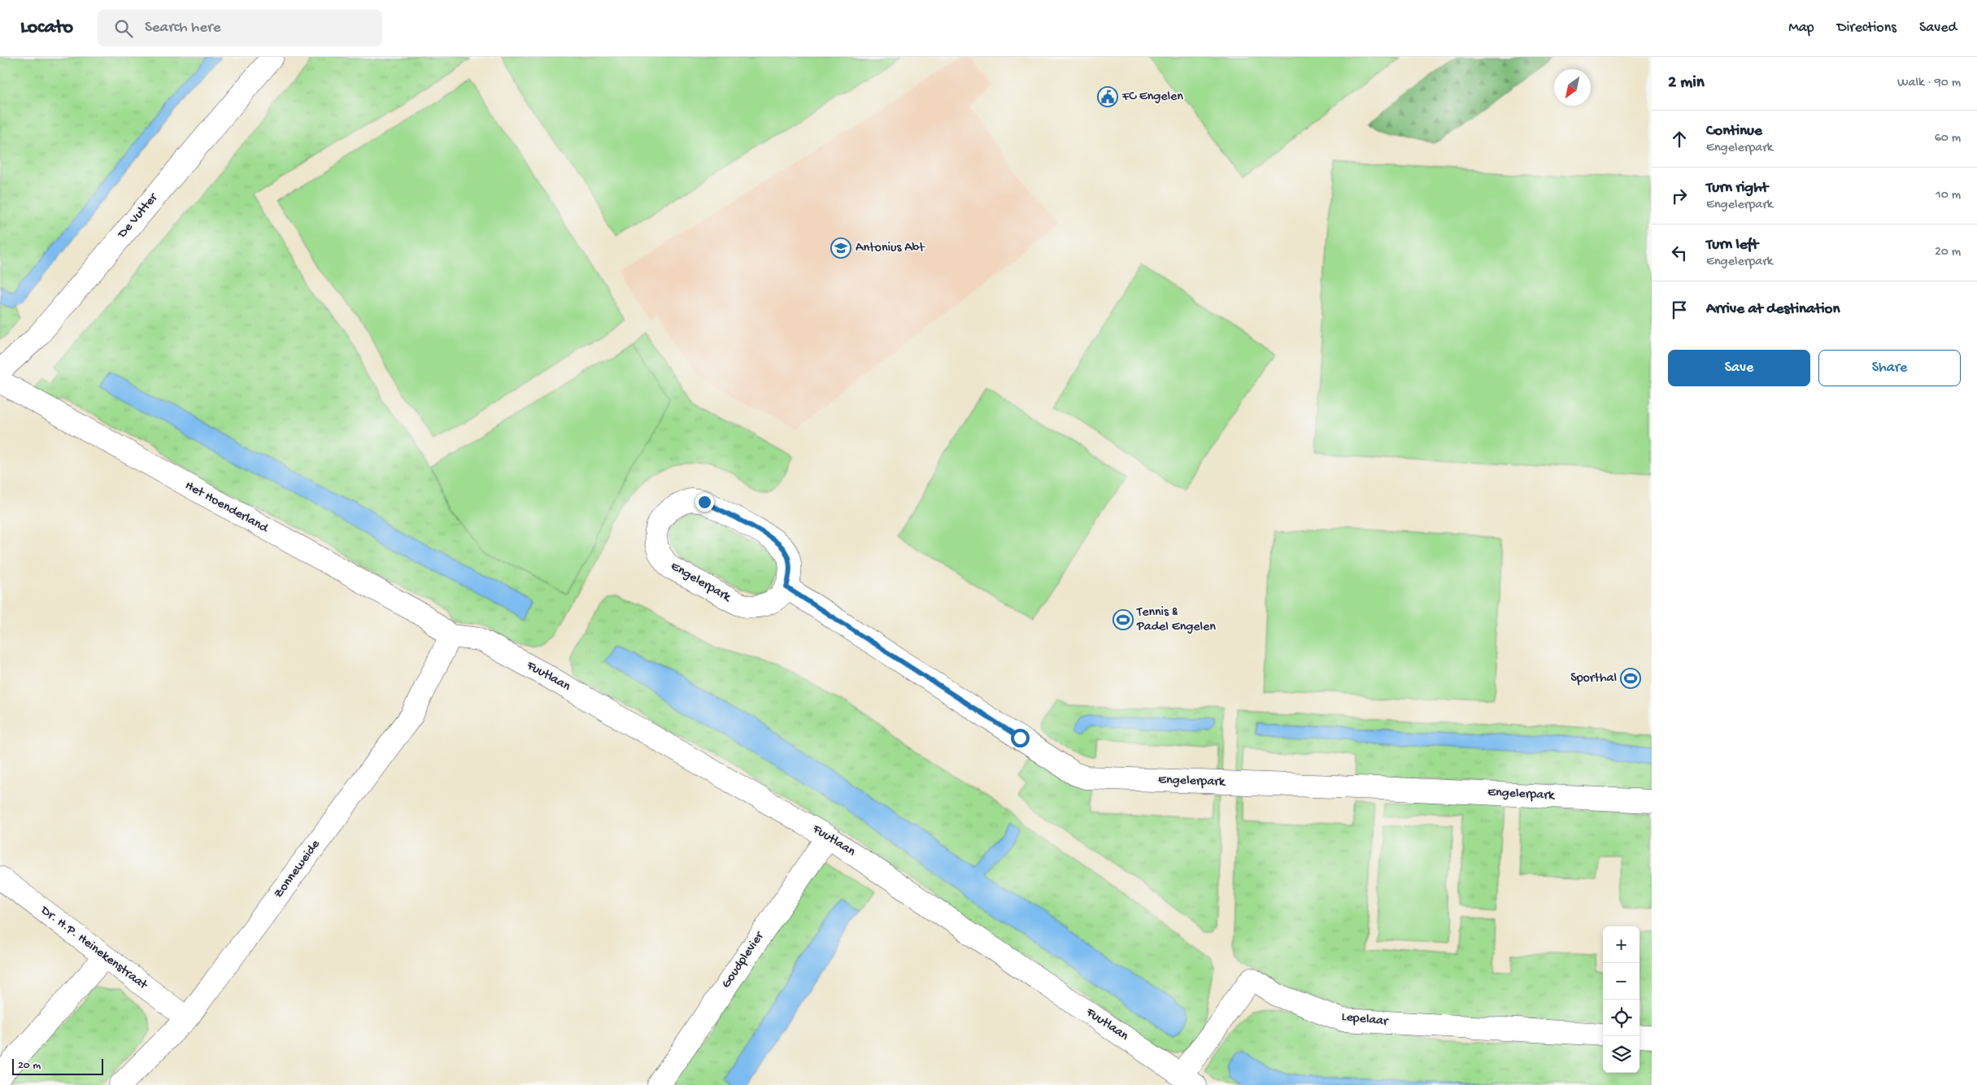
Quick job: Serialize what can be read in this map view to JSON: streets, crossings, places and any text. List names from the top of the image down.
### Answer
{
  "streets": {
    "street": [
      "De Vutter",
      "Het Hoenderland",
      "Engelerpark",
      "Fuutlaan",
      "Zonneweide",
      "Dr. H.P. Heinekenstraat",
      "Goudplevier",
      "Lepelaar"
    ]
  },
  "crossings": [
    ["Het Hoenderland", "Fuutlaan"],
    ["Het Hoenderland", "Zonneweide"],
    ["Fuutlaan", "Zonneweide"],
    ["Fuutlaan", "Goudplevier"],
    ["Fuutlaan", "Lepelaar"],
    ["Zonneweide", "Dr. H.P. Heinekenstraat"]
  ],
  "places": {
    "public building": ["FC Engelen"],
    "school or university": ["Antonius Abt"],
    "sports": ["Tennis & Padel Engelen", "Sporthal"]
  },
  "scale_bar": "20 m",
  "north": "bottom left",
  "page": {
    "header": "Locato",
    "search": "Search here",
    "nav": ["Map", "Directions", "Saved"],
    "heading": ["2 min", "Walk · 90 m"],
    "list": [
      ["Continue", "Engelerpark", "60 m"],
      ["Turn right", "Engelerpark", "10 m"],
      ["Turn left", "Engelerpark", "20 m"],
      "Arrive at destination"
    ],
    "buttons": ["Save", "Share"],
    "map_buttons": ["+", "−"],
    "scale": "20 m"
  }
}
